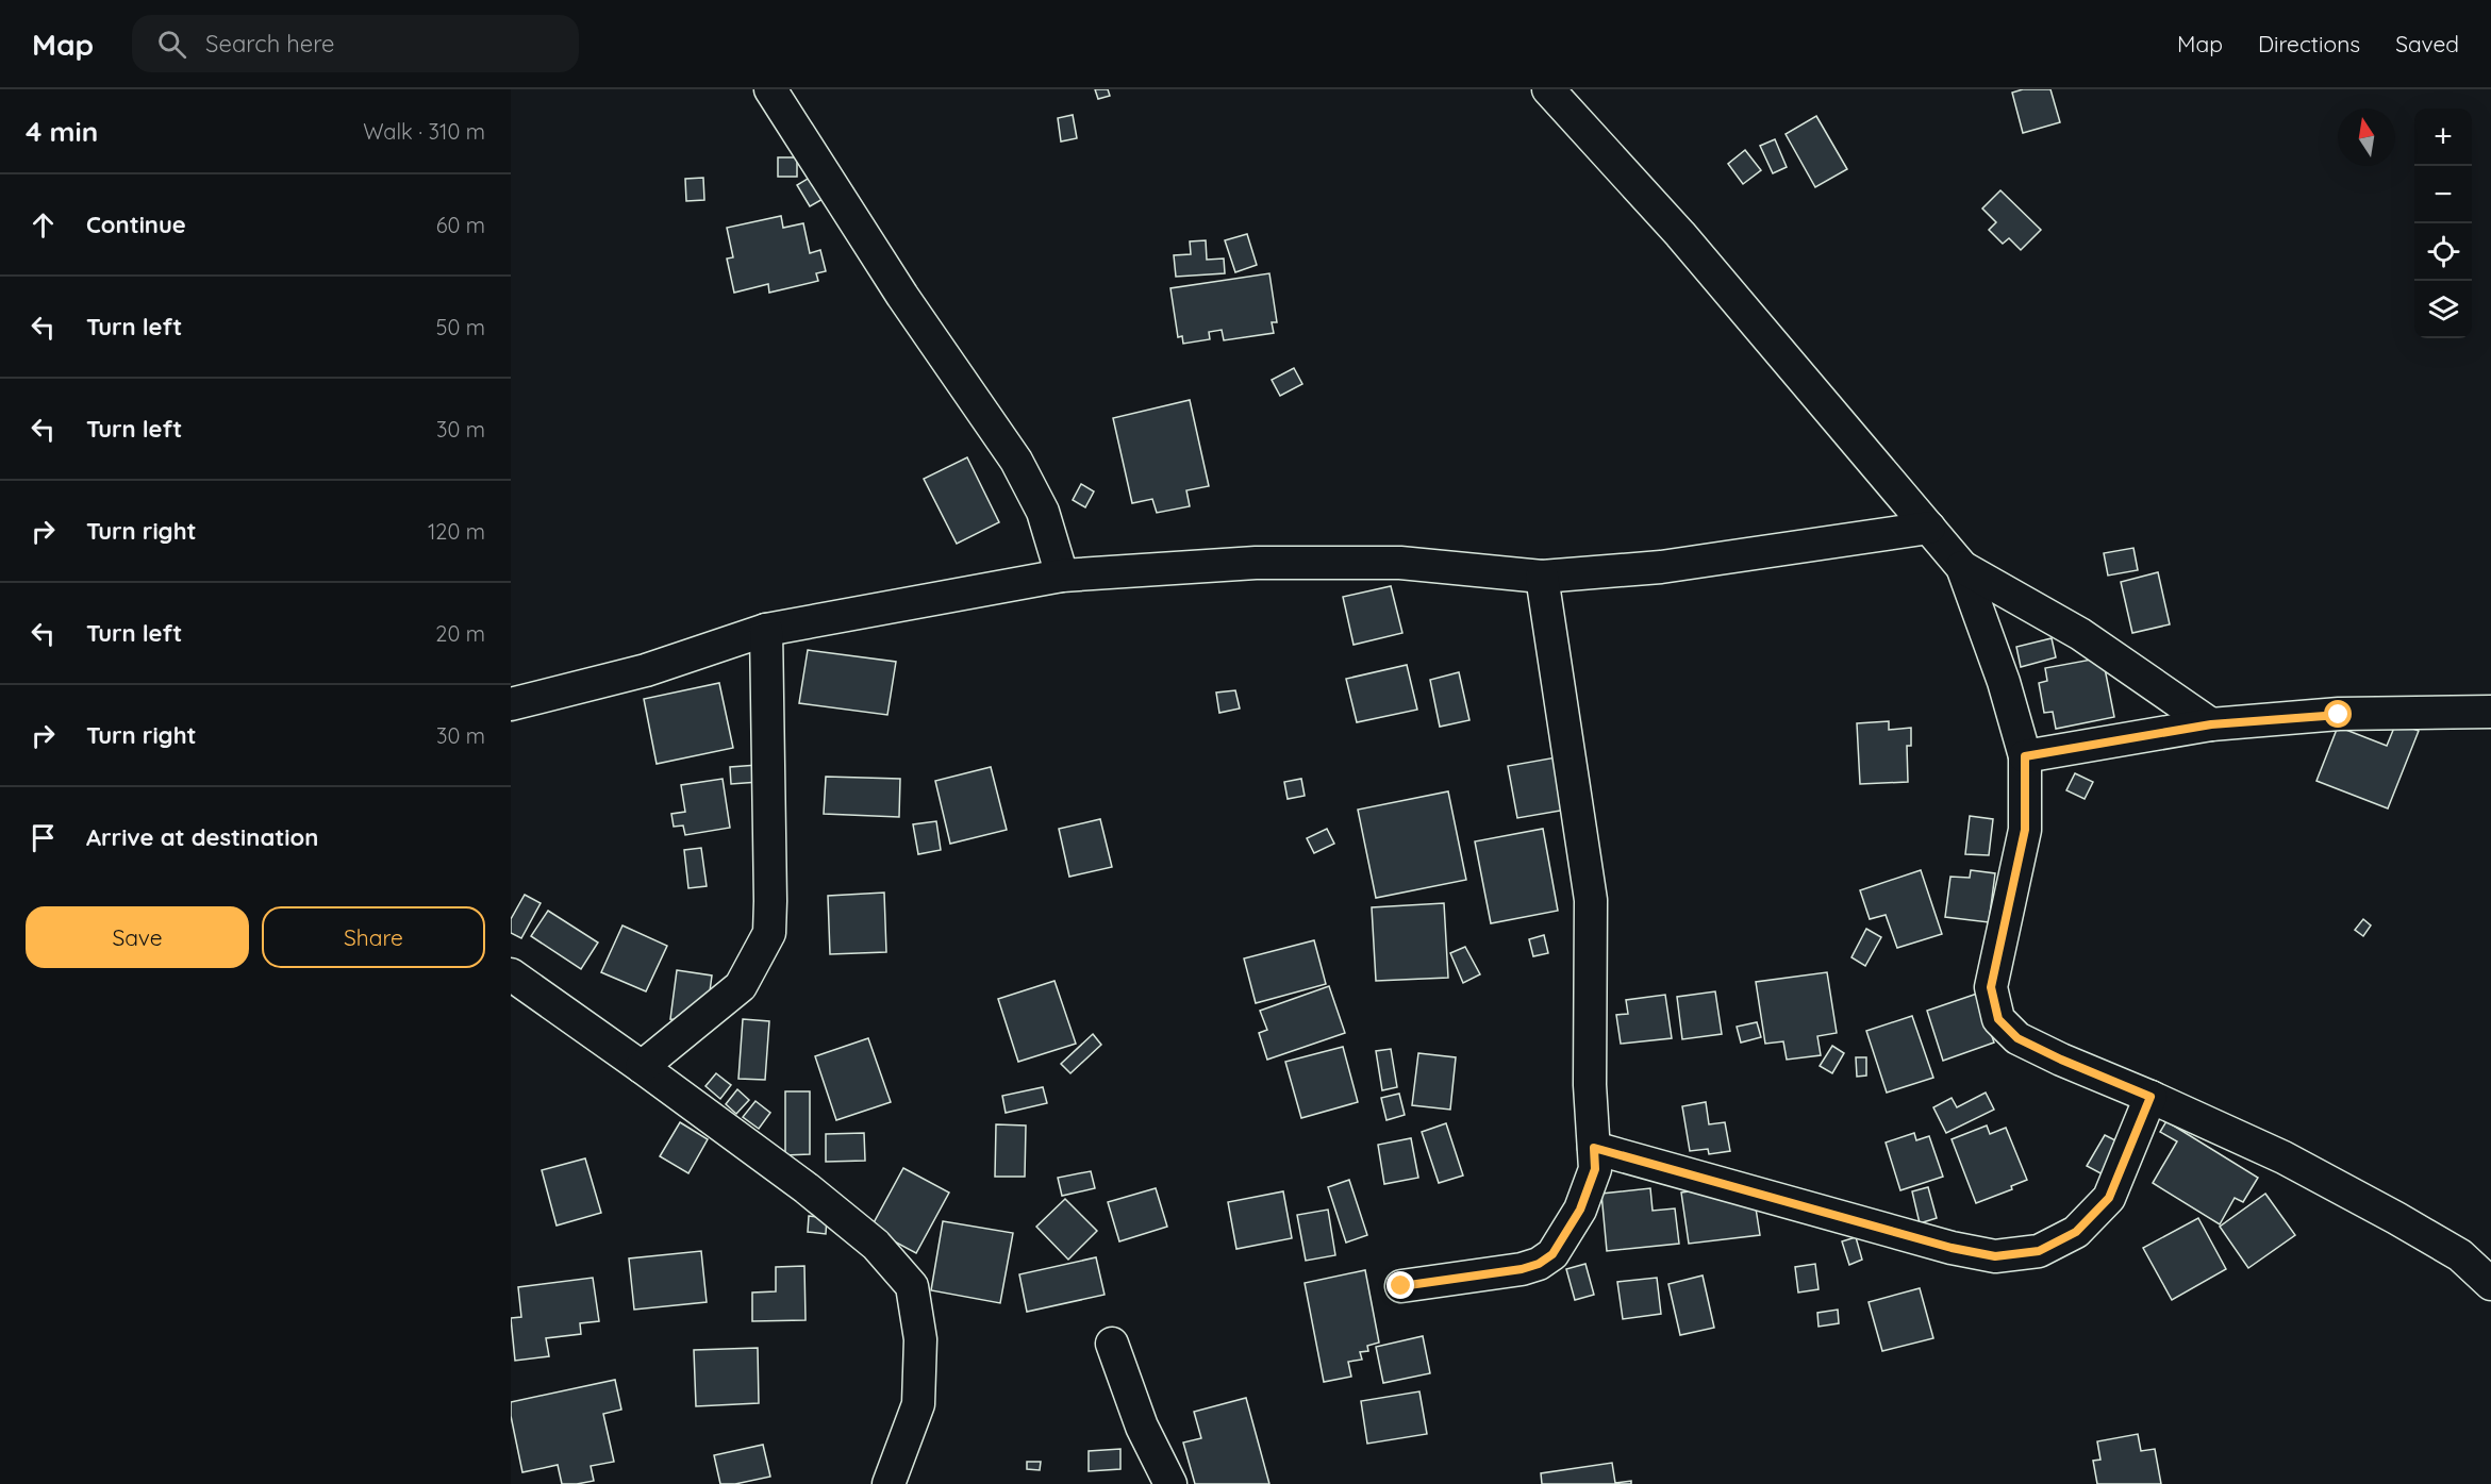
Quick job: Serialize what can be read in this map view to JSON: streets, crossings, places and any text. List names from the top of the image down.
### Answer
{
  "north": "top",
  "page": {
    "header": "Map",
    "search": "Search here",
    "nav": ["Map", "Directions", "Saved"],
    "heading": ["4 min", "Walk · 310 m"],
    "map_buttons": ["+", "−"],
    "list": [
      ["Continue", "60 m"],
      ["Turn left", "50 m"],
      ["Turn left", "30 m"],
      ["Turn right", "120 m"],
      ["Turn left", "20 m"],
      ["Turn right", "30 m"],
      "Arrive at destination"
    ],
    "buttons": ["Save", "Share"]
  }
}
